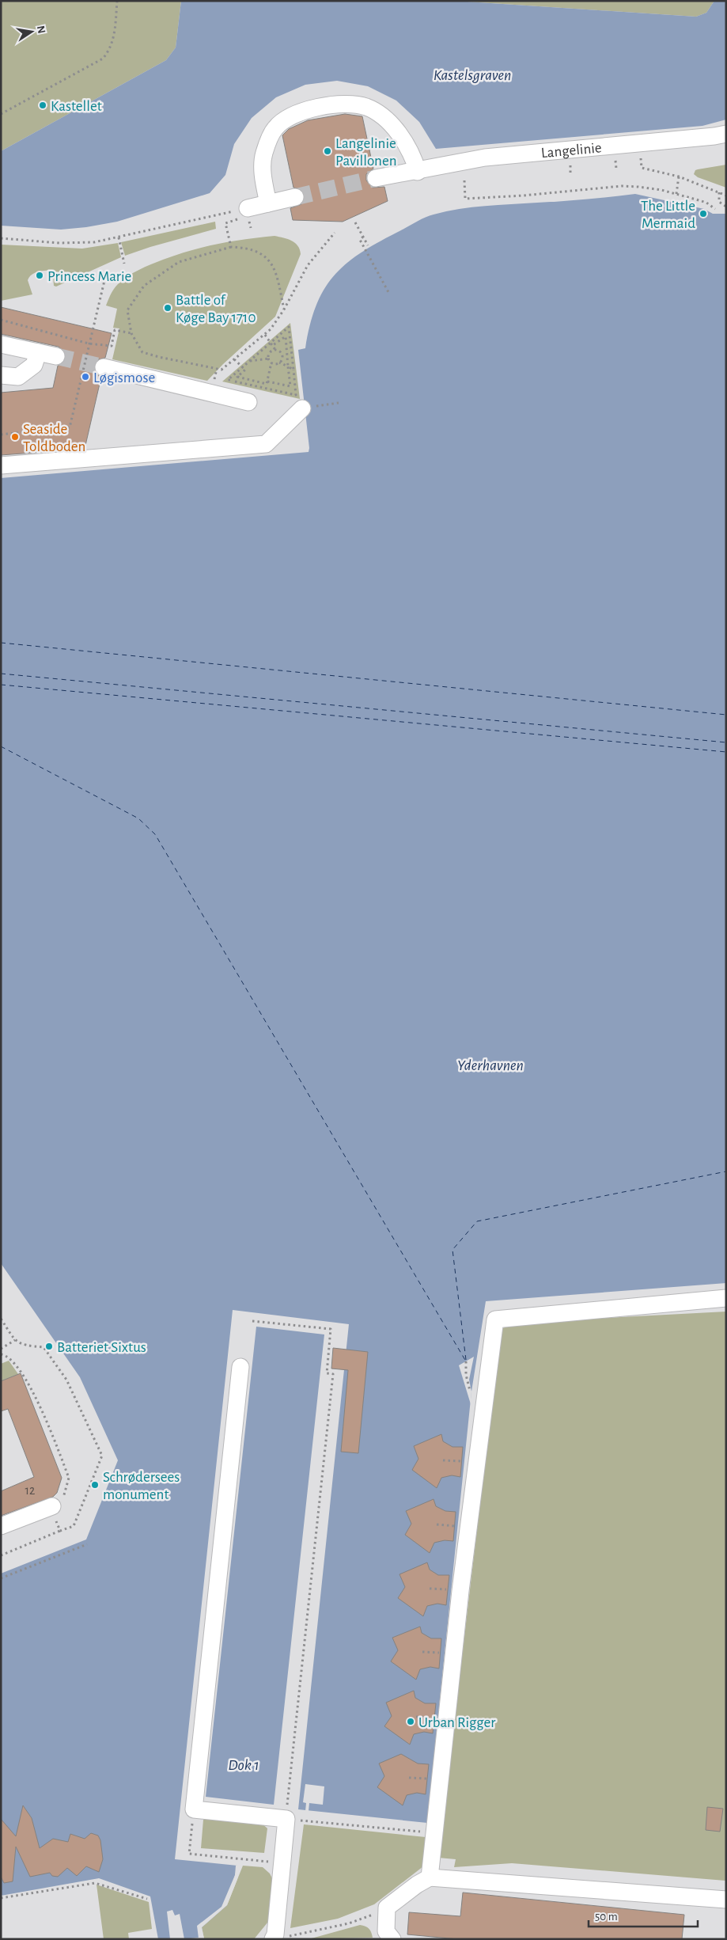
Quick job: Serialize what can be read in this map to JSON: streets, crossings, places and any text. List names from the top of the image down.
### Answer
{
  "streets": {
    "lane": ["Langelinie"]
  },
  "water": ["Kastelsgraven", "Yderhavnen", "Dok 1"],
  "places": [
    "Kastellet",
    "Langelinie Pavillonen",
    "The Little Mermaid",
    "Princess Marie",
    "Battle of Køge Bay 1710",
    "Løgismose",
    "Seaside Toldboden",
    "Batteriet Sixtus",
    "Schrødersees monument",
    "Urban Rigger"
  ],
  "house_numbers": ["12"],
  "scale_bar": "50 m",
  "north": "right"
}
